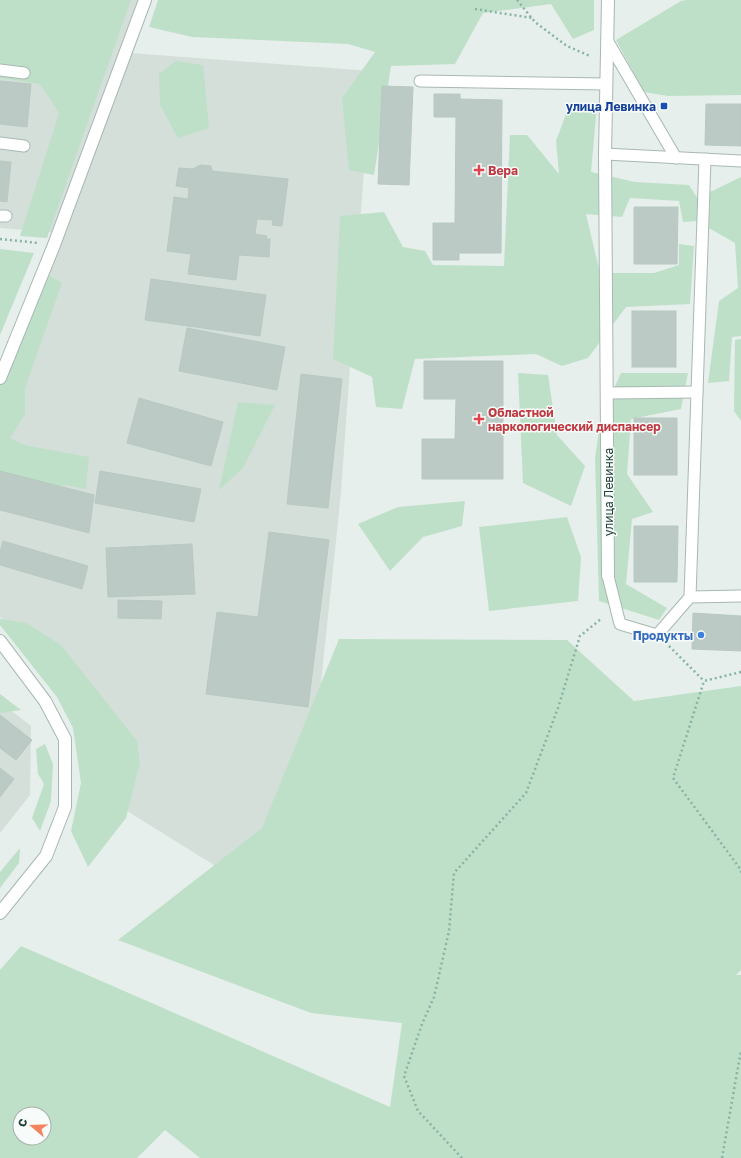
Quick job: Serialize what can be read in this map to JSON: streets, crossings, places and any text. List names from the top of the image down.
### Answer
{
  "streets": {
    "street": ["улица Левинка"]
  },
  "places": {
    "transit": ["улица Левинка"],
    "health": ["Вера", "Областной наркологический диспансер"],
    "other": ["Продукты"]
  },
  "north": "left"
}
